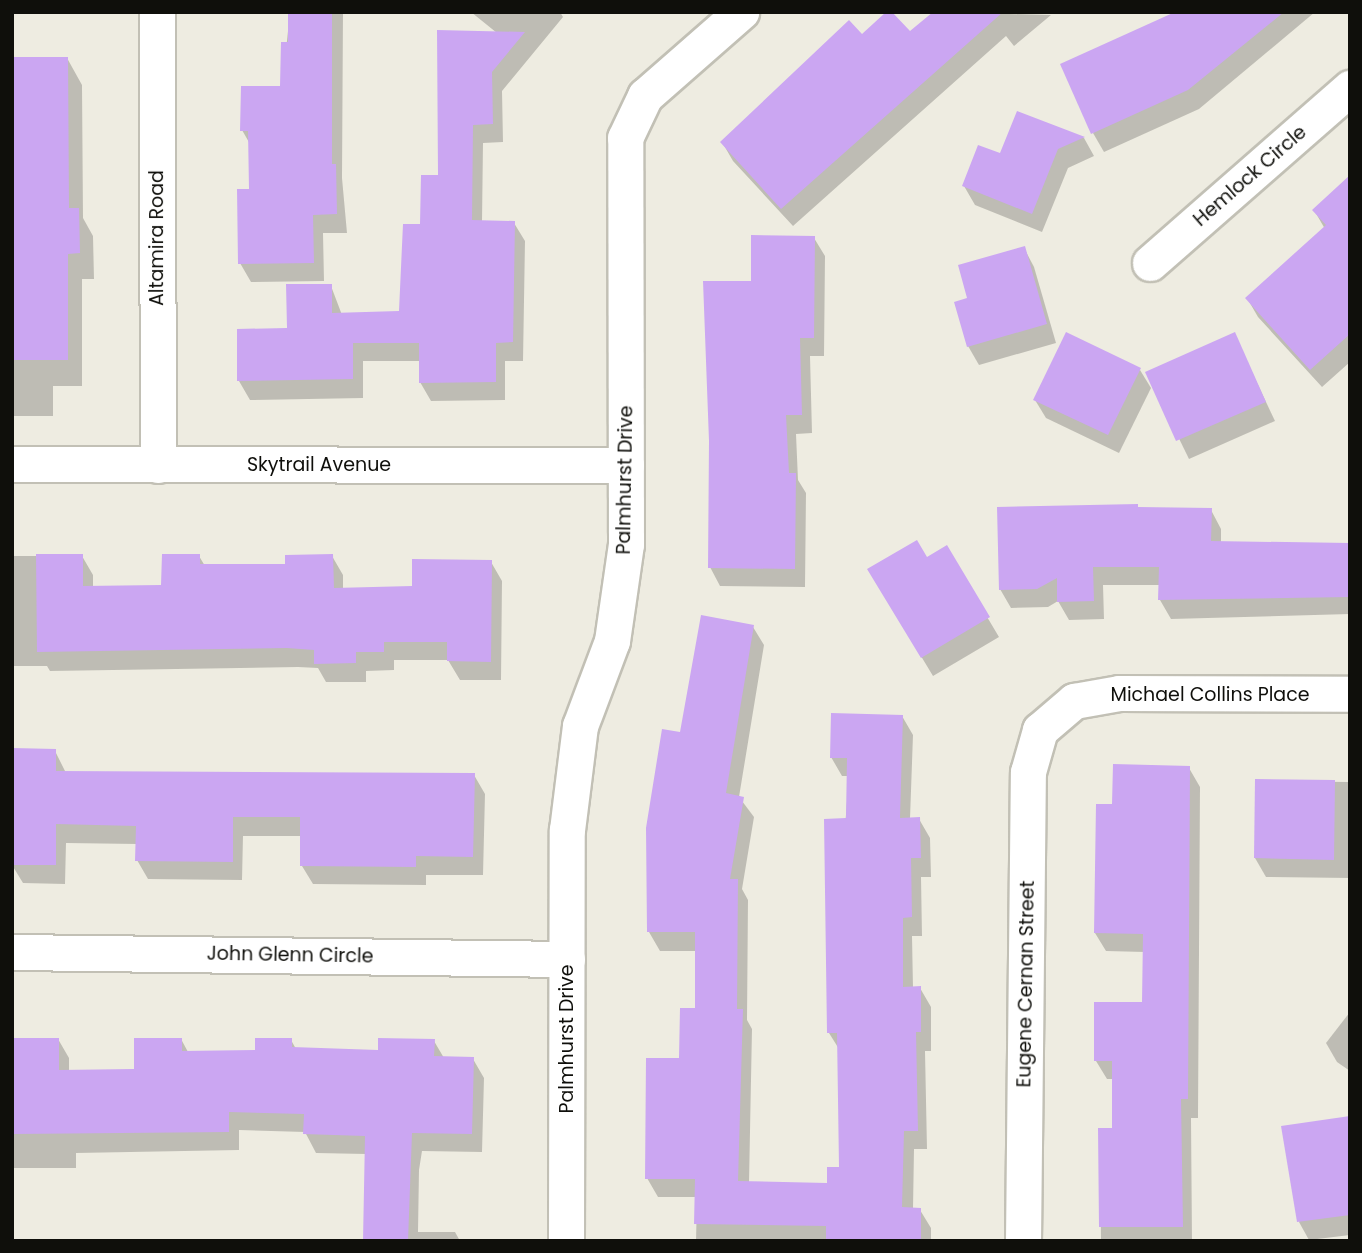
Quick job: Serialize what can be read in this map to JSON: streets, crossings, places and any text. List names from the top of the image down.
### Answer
{
  "streets": {
    "street": [
      "Hemlock Circle",
      "Altamira Road",
      "Skytrail Avenue",
      "Palmhurst Drive",
      "Michael Collins Place",
      "John Glenn Circle",
      "Eugene Cernan Street"
    ]
  },
  "crossings": [
    ["Altamira Road", "Skytrail Avenue"],
    ["Skytrail Avenue", "Palmhurst Drive"],
    ["Palmhurst Drive", "John Glenn Circle"],
    ["Michael Collins Place", "Eugene Cernan Street"]
  ]
}
